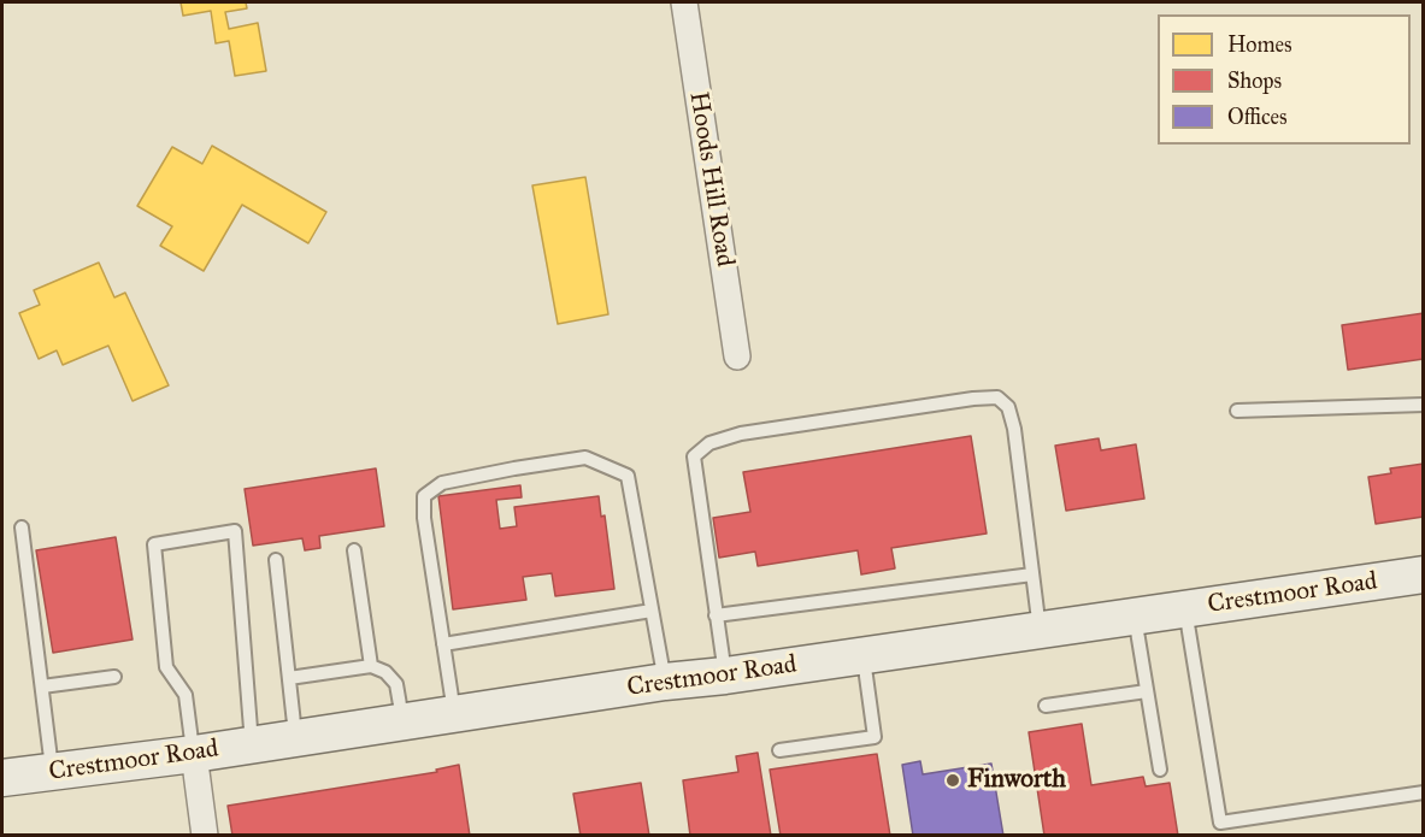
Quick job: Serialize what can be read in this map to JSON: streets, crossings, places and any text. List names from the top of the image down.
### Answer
{
  "streets": {
    "street": ["Hoods Hill Road", "Crestmoor Road"]
  },
  "places": ["Finworth"],
  "legend": ["Homes", "Shops", "Offices"]
}
